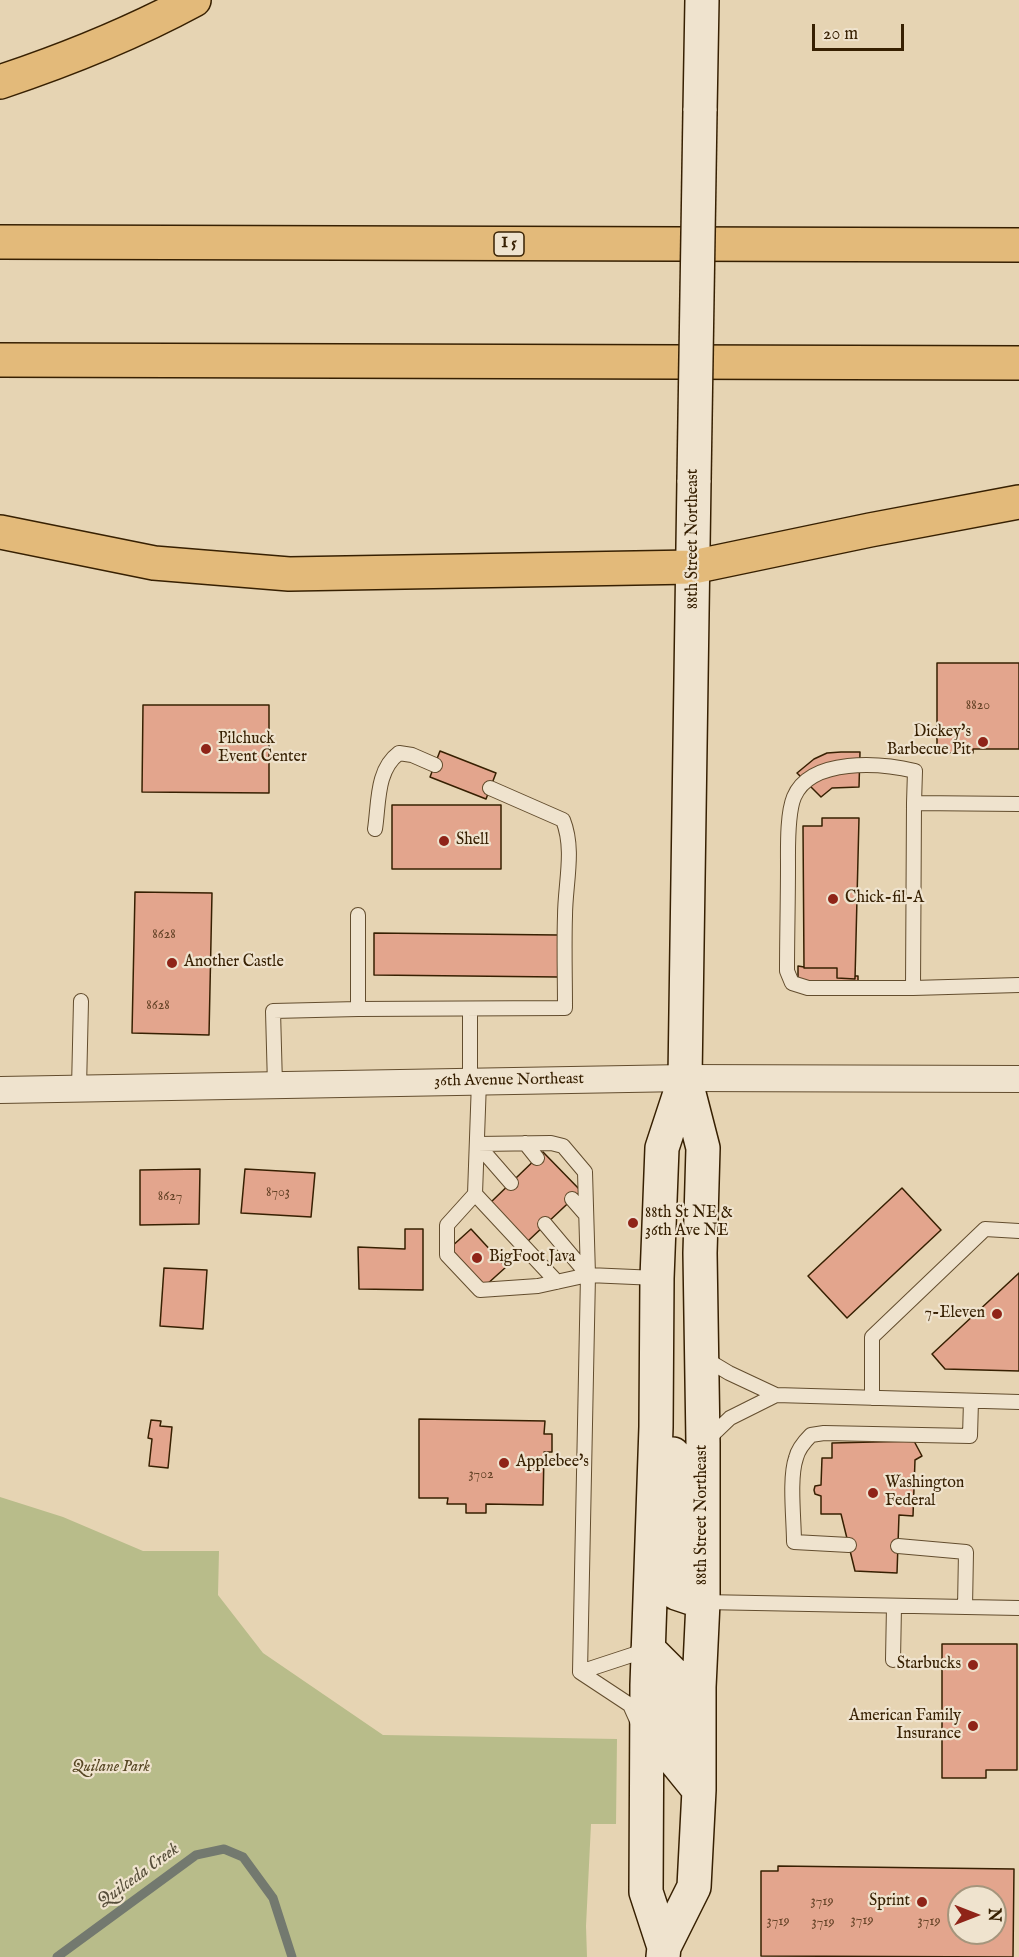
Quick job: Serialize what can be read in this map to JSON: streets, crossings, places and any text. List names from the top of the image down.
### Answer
{
  "streets": {
    "highway": ["I 5"],
    "main road": ["88th Street Northeast"],
    "street": ["36th Avenue Northeast"]
  },
  "crossings": [
    ["88th Street Northeast", "36th Avenue Northeast"]
  ],
  "water": ["Quilceda Creek"],
  "parks": ["Quilane Park"],
  "places": [
    "Dickey's Barbecue Pit",
    "Pilchuck Event Center",
    "Shell",
    "Chick-fil-A",
    "Another Castle",
    "88th St NE & 36th Ave NE",
    "BigFoot Java",
    "7-Eleven",
    "Applebee's",
    "Washington Federal",
    "Starbucks",
    "American Family Insurance",
    "Sprint"
  ],
  "house_numbers": [
    "8820",
    "8628",
    "8628",
    "8703",
    "8627",
    "3702",
    "3719",
    "3719",
    "3719",
    "3719",
    "3719"
  ],
  "scale_bar": "20 m",
  "north": "right"
}
